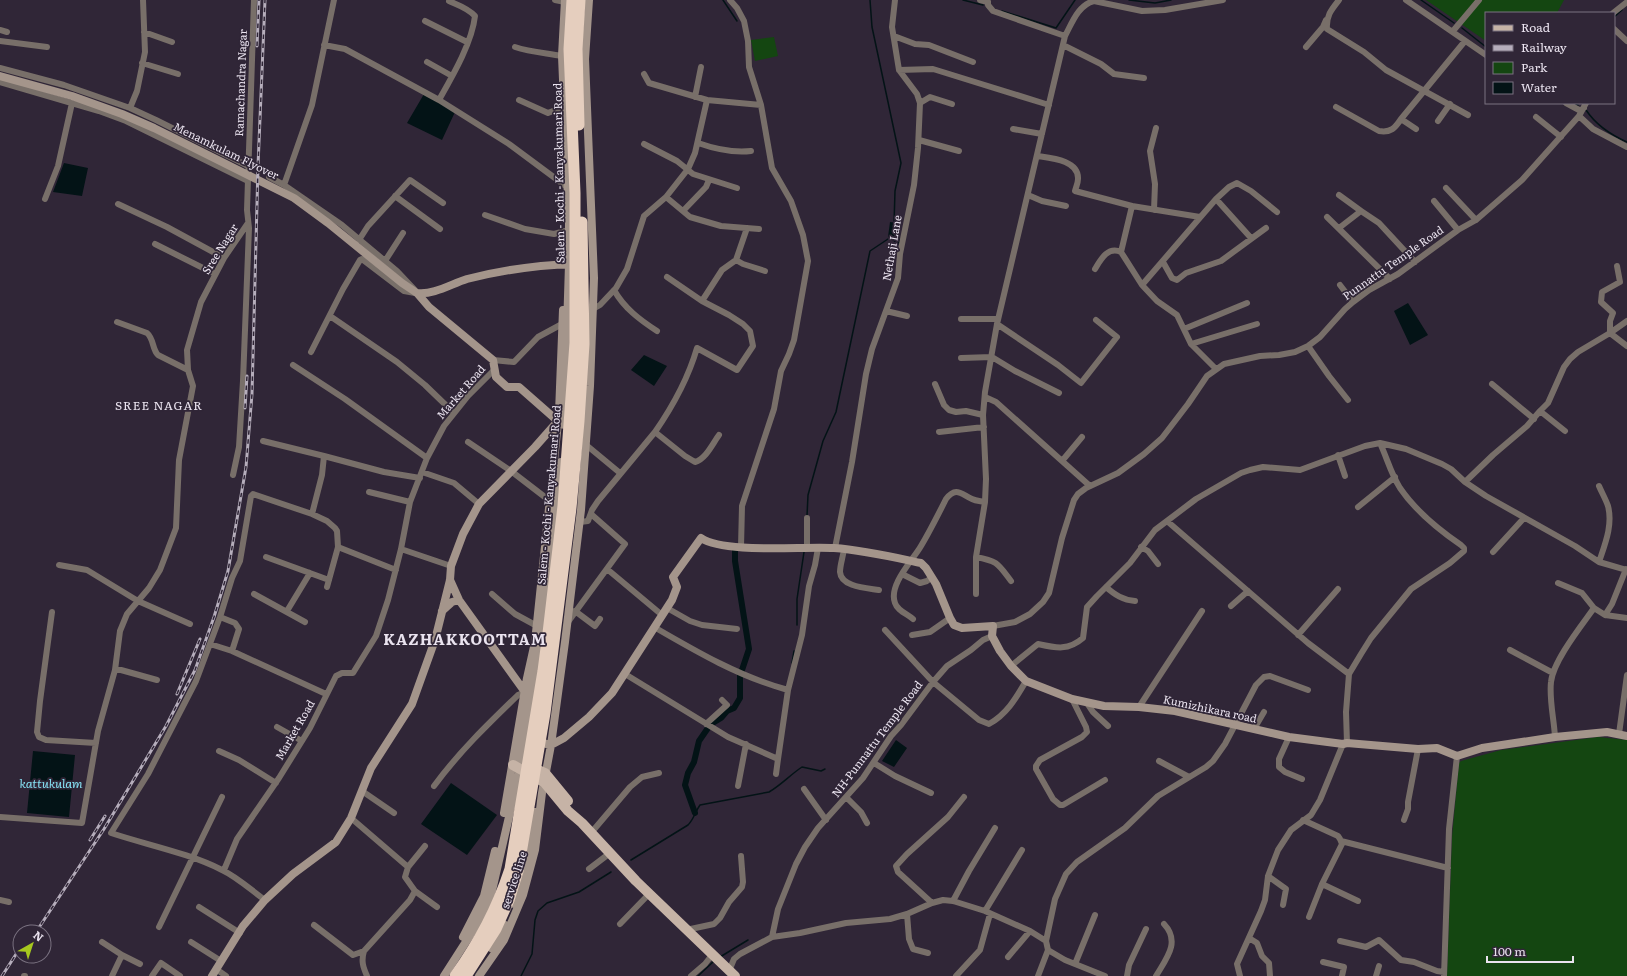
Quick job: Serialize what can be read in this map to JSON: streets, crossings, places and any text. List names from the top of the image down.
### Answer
{
  "streets": {
    "highway": ["Salem - Kochi - Kanyakumari Road"],
    "main road": ["Menamkulam Flyover", "Kumizhikara road", "service line"],
    "street": [
      "Ramachandra Nagar",
      "Nethaji Lane",
      "Sree Nagar",
      "Punnattu Temple Road",
      "Market Road",
      "NH-Punnattu Temple Road"
    ]
  },
  "crossings": [
    ["Ramachandra Nagar", "Sree Nagar"],
    ["Kumizhikara road", "NH-Punnattu Temple Road"]
  ],
  "districts": ["SREE NAGAR", "KAZHAKKOOTTAM"],
  "water": ["kattukulam"],
  "legend": [
    "Road",
    "Railway",
    "Park",
    "Water"
  ],
  "scale_bar": "100 m",
  "north": "top right"
}
